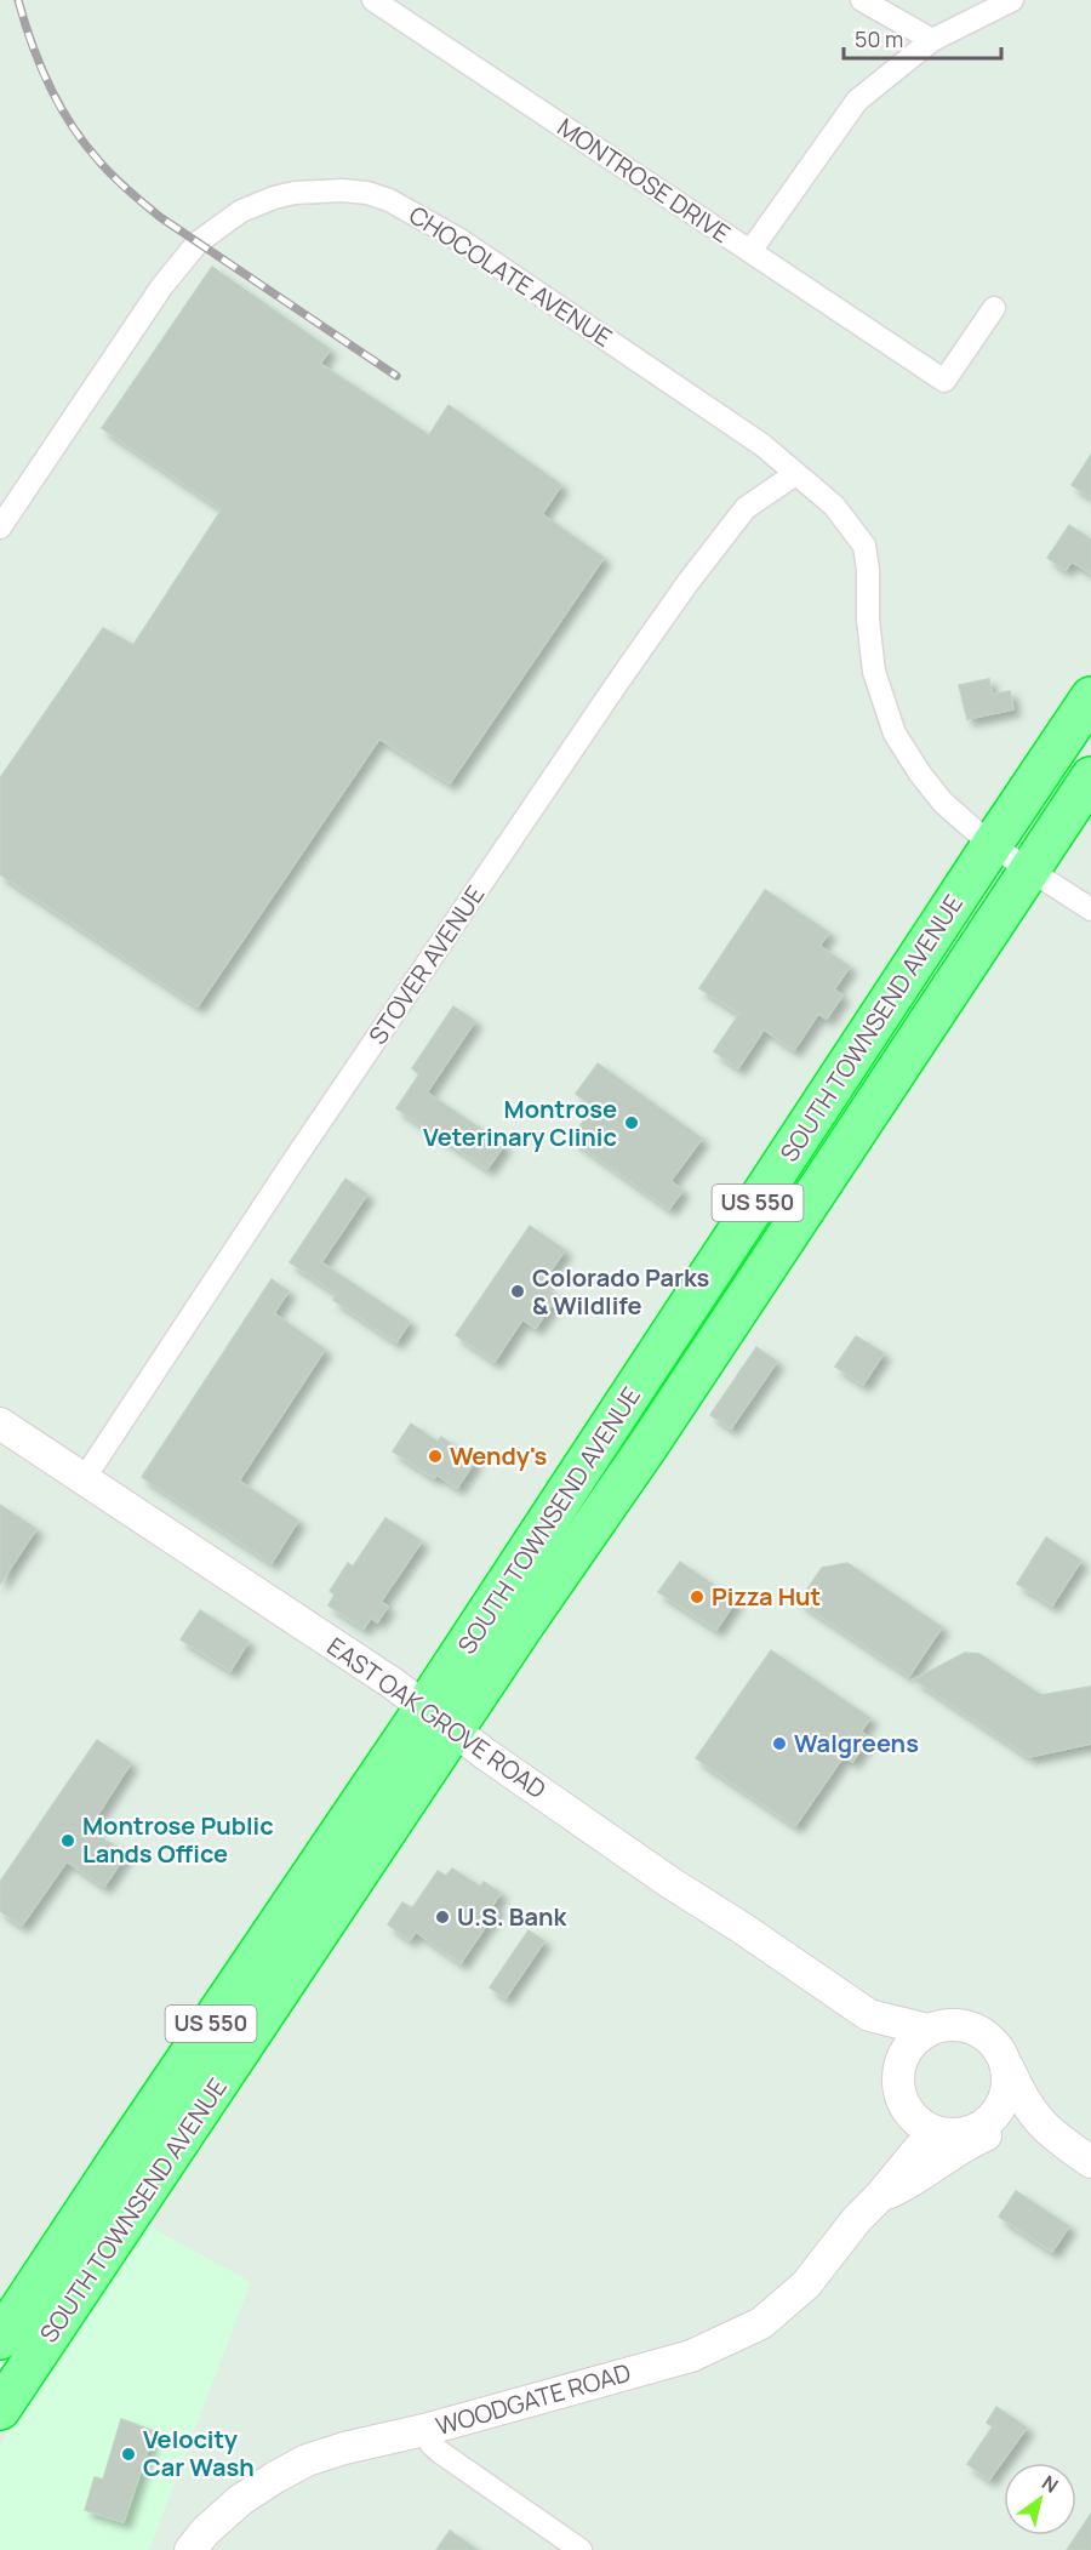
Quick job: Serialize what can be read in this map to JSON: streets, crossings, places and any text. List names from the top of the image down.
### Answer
{
  "streets": {
    "highway": ["SOUTH TOWNSEND AVENUE", "US 550"],
    "street": [
      "MONTROSE DRIVE",
      "CHOCOLATE AVENUE",
      "STOVER AVENUE",
      "EAST OAK GROVE ROAD",
      "WOODGATE ROAD"
    ]
  },
  "crossings": [
    ["CHOCOLATE AVENUE", "STOVER AVENUE"],
    ["CHOCOLATE AVENUE", "SOUTH TOWNSEND AVENUE"],
    ["STOVER AVENUE", "EAST OAK GROVE ROAD"],
    ["SOUTH TOWNSEND AVENUE", "EAST OAK GROVE ROAD"],
    ["EAST OAK GROVE ROAD", "WOODGATE ROAD"]
  ],
  "places": [
    "Montrose Veterinary Clinic",
    "Colorado Parks & Wildlife",
    "Wendy's",
    "Pizza Hut",
    "Walgreens",
    "Montrose Public Lands Office",
    "U.S. Bank",
    "Velocity Car Wash"
  ],
  "scale_bar": "50 m",
  "north": "top right"
}
